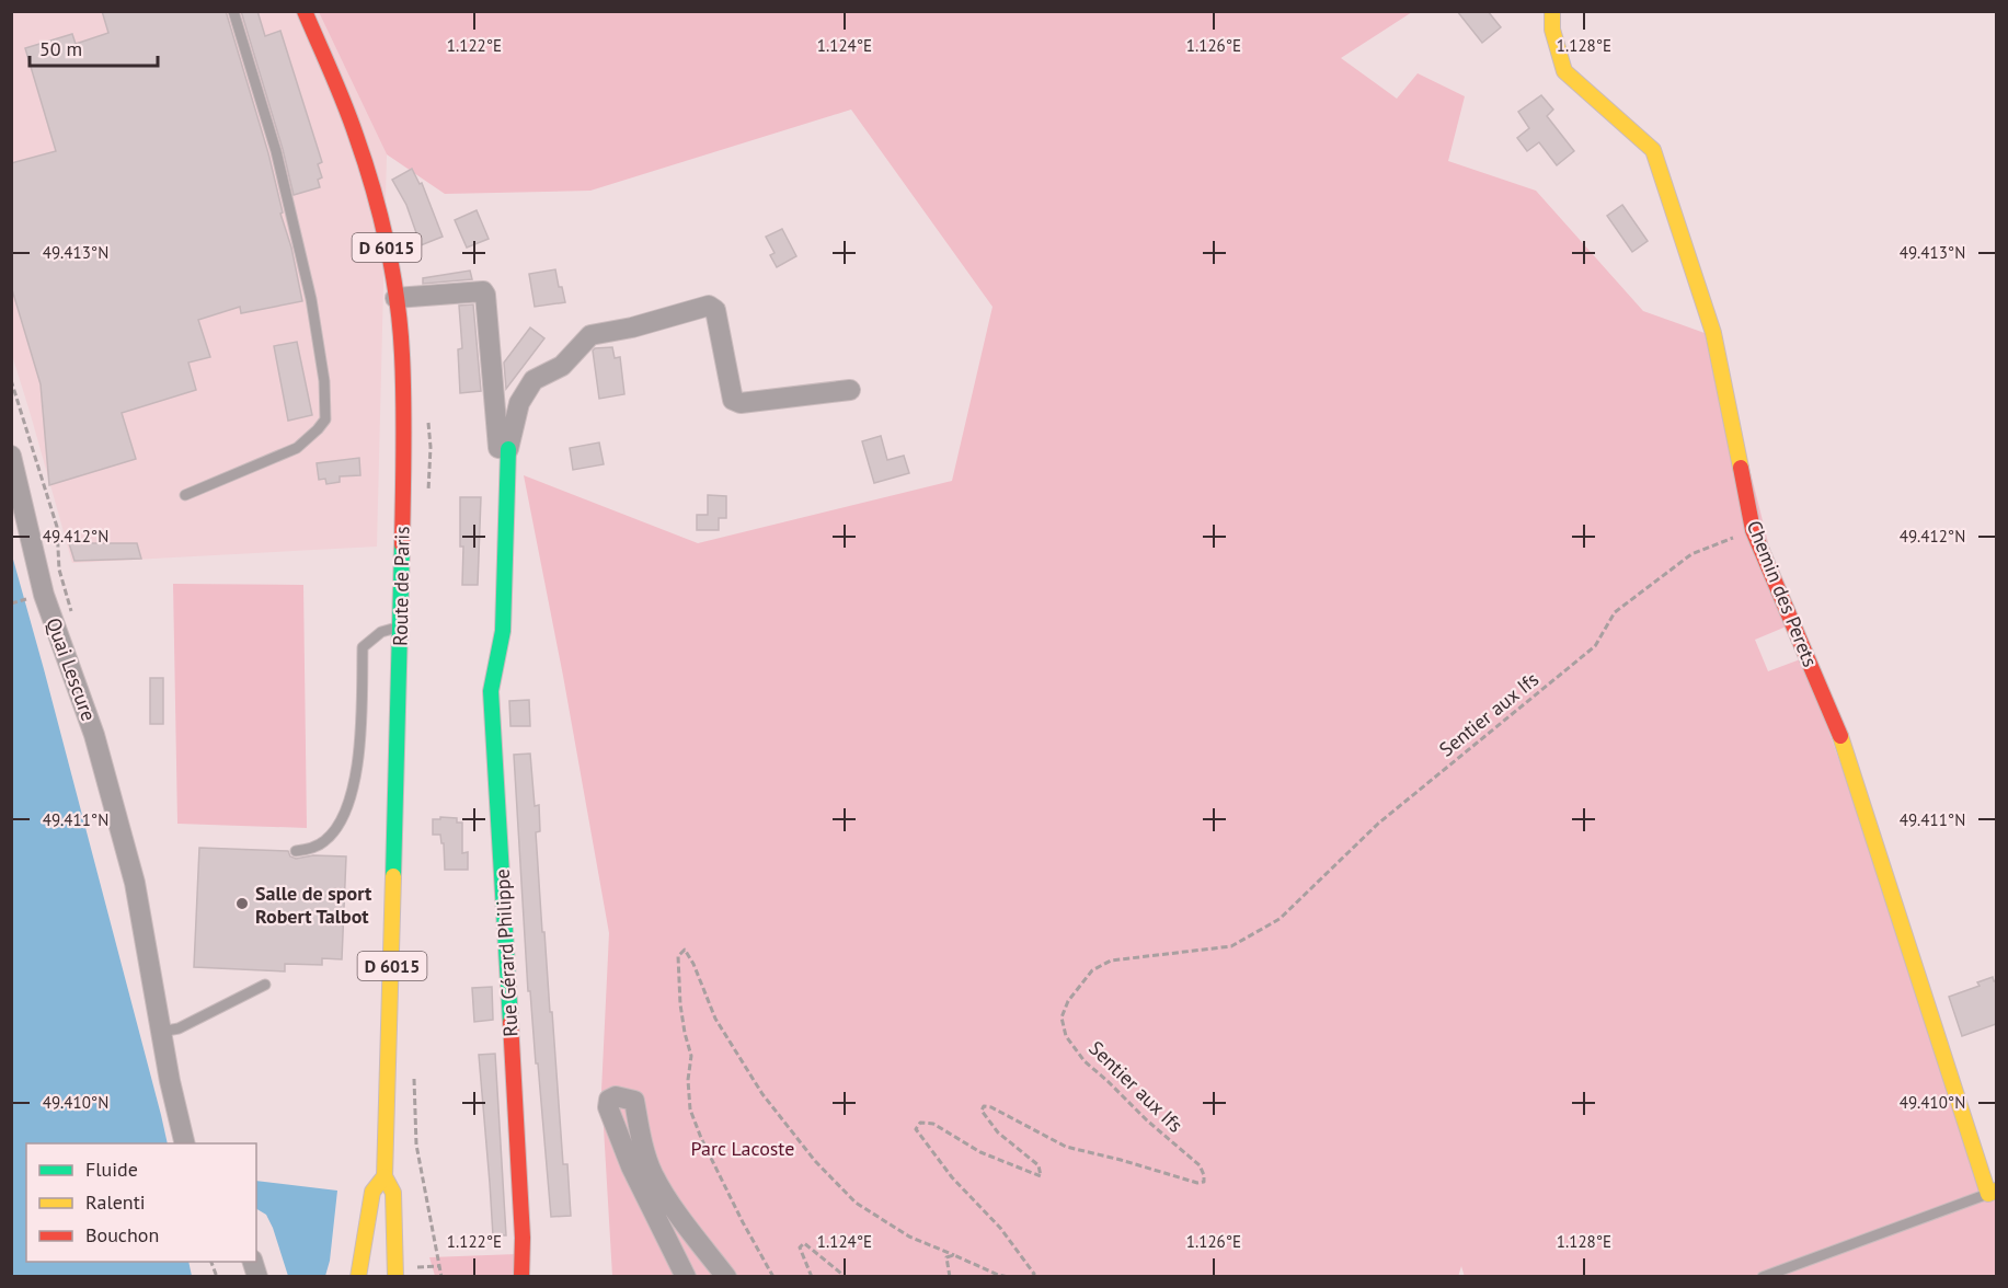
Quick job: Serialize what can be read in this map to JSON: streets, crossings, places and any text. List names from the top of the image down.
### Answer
{
  "streets": {
    "street": [
      "D 6015",
      "Route de Paris",
      "Chemin des Perets",
      "Quai Lescure",
      "Rue Gérard Philippe"
    ],
    "path": ["Sentier aux Ifs"]
  },
  "crossings": [
    ["Chemin des Perets", "Sentier aux Ifs"]
  ],
  "parks": ["Parc Lacoste"],
  "places": ["Salle de sport Robert Talbot"],
  "legend": ["Fluide", "Ralenti", "Bouchon"],
  "scale_bar": "50 m",
  "coordinates": [
    "1.122°E",
    "1.124°E",
    "1.126°E",
    "1.128°E",
    "49.413°N",
    "49.412°N",
    "49.411°N",
    "49.410°N"
  ]
}
